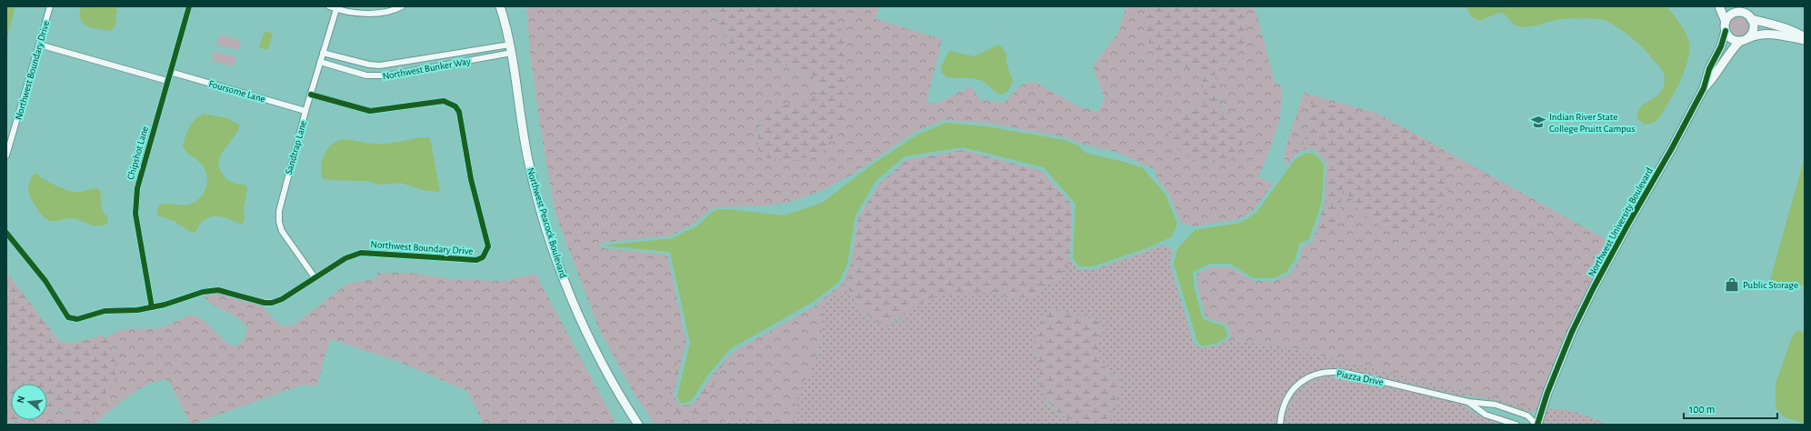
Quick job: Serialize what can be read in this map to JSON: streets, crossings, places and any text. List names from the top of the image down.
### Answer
{
  "streets": {
    "street": [
      "Northwest Bunker Way",
      "Northwest Boundary Drive",
      "Foursome Lane",
      "Sandtrap Lane",
      "Chipshot Lane",
      "Northwest University Boulevard",
      "Northwest Peacock Boulevard",
      "Piazza Drive"
    ]
  },
  "crossings": [
    ["Northwest Bunker Way", "Sandtrap Lane"],
    ["Northwest Bunker Way", "Northwest Peacock Boulevard"],
    ["Northwest Boundary Drive", "Sandtrap Lane"],
    ["Northwest Boundary Drive", "Chipshot Lane"],
    ["Foursome Lane", "Sandtrap Lane"],
    ["Foursome Lane", "Chipshot Lane"],
    ["Northwest University Boulevard", "Piazza Drive"]
  ],
  "places": {
    "school or university": ["Indian River State College Pruitt Campus"],
    "shop": ["Public Storage"]
  },
  "scale_bar": "100 m",
  "north": "left"
}
